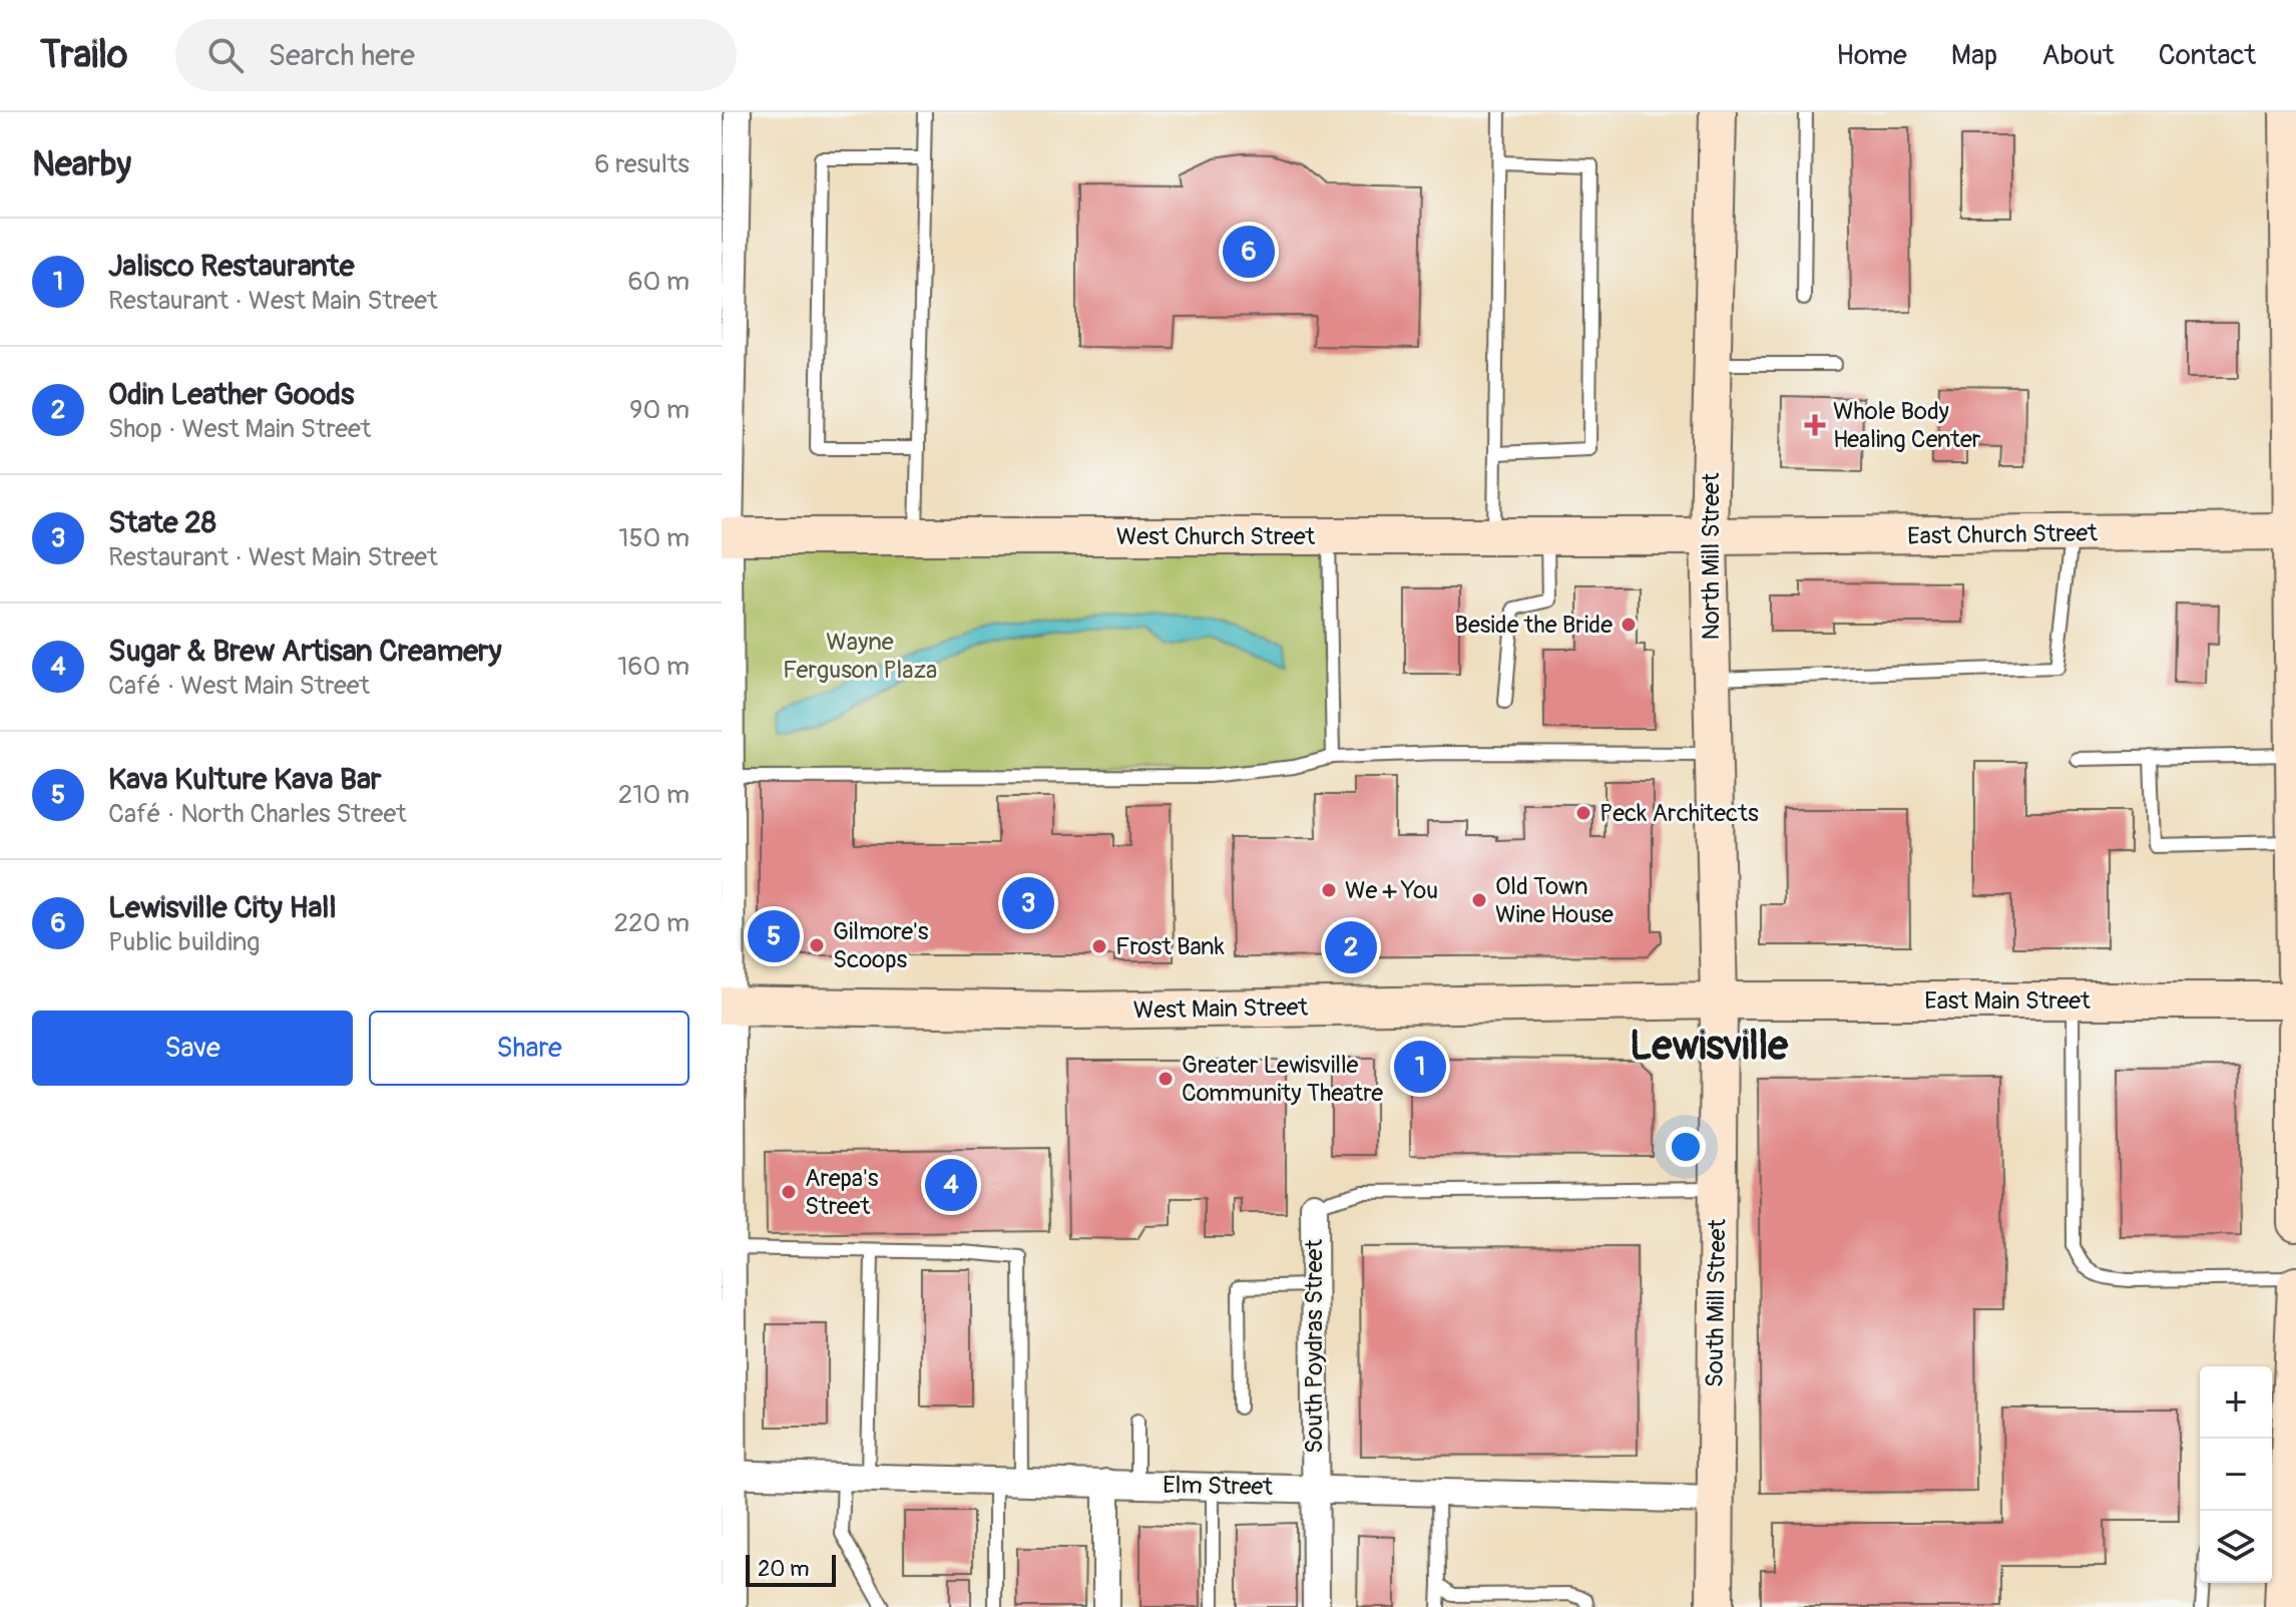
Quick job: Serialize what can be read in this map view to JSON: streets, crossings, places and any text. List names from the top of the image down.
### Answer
{
  "streets": {
    "main road": [
      "East Church Street",
      "West Church Street",
      "North Mill Street",
      "East Main Street",
      "West Main Street",
      "South Mill Street"
    ],
    "street": ["South Poydras Street", "Elm Street"]
  },
  "crossings": [
    ["East Church Street", "West Church Street"],
    ["East Church Street", "North Mill Street"],
    ["West Church Street", "North Mill Street"],
    ["North Mill Street", "East Main Street"],
    ["North Mill Street", "West Main Street"],
    ["North Mill Street", "South Mill Street"],
    ["East Main Street", "West Main Street"],
    ["East Main Street", "South Mill Street"],
    ["West Main Street", "South Mill Street"],
    ["South Mill Street", "Elm Street"],
    ["South Poydras Street", "Elm Street"]
  ],
  "districts": ["Lewisville"],
  "parks": ["Wayne Ferguson Plaza"],
  "places": {
    "health": ["Whole Body Healing Center"],
    "other": [
      "Beside the Bride",
      "Peck Architects",
      "We + You",
      "Old Town Wine House",
      "Gilmore's Scoops",
      "Frost Bank",
      "Greater Lewisville Community Theatre",
      "Arepa's Street"
    ]
  },
  "scale_bar": "20 m",
  "page": {
    "header": "Trailo",
    "search": "Search here",
    "nav": [
      "Home",
      "Map",
      "About",
      "Contact"
    ],
    "heading": ["Nearby", "6 results"],
    "list": [
      {
        "mark": "1",
        "name": "Jalisco Restaurante",
        "note": "Restaurant · West Main Street",
        "value": "60 m"
      },
      {
        "mark": "2",
        "name": "Odin Leather Goods",
        "note": "Shop · West Main Street",
        "value": "90 m"
      },
      {
        "mark": "3",
        "name": "State 28",
        "note": "Restaurant · West Main Street",
        "value": "150 m"
      },
      {
        "mark": "4",
        "name": "Sugar & Brew Artisan Creamery",
        "note": "Café · West Main Street",
        "value": "160 m"
      },
      {
        "mark": "5",
        "name": "Kava Kulture Kava Bar",
        "note": "Café · North Charles Street",
        "value": "210 m"
      },
      {
        "mark": "6",
        "name": "Lewisville City Hall",
        "note": "Public building",
        "value": "220 m"
      }
    ],
    "pins": [
      "6",
      "3",
      "5",
      "2",
      "1",
      "4"
    ],
    "buttons": ["Save", "Share"],
    "map_buttons": ["+", "−"],
    "scale": "20 m"
  }
}
